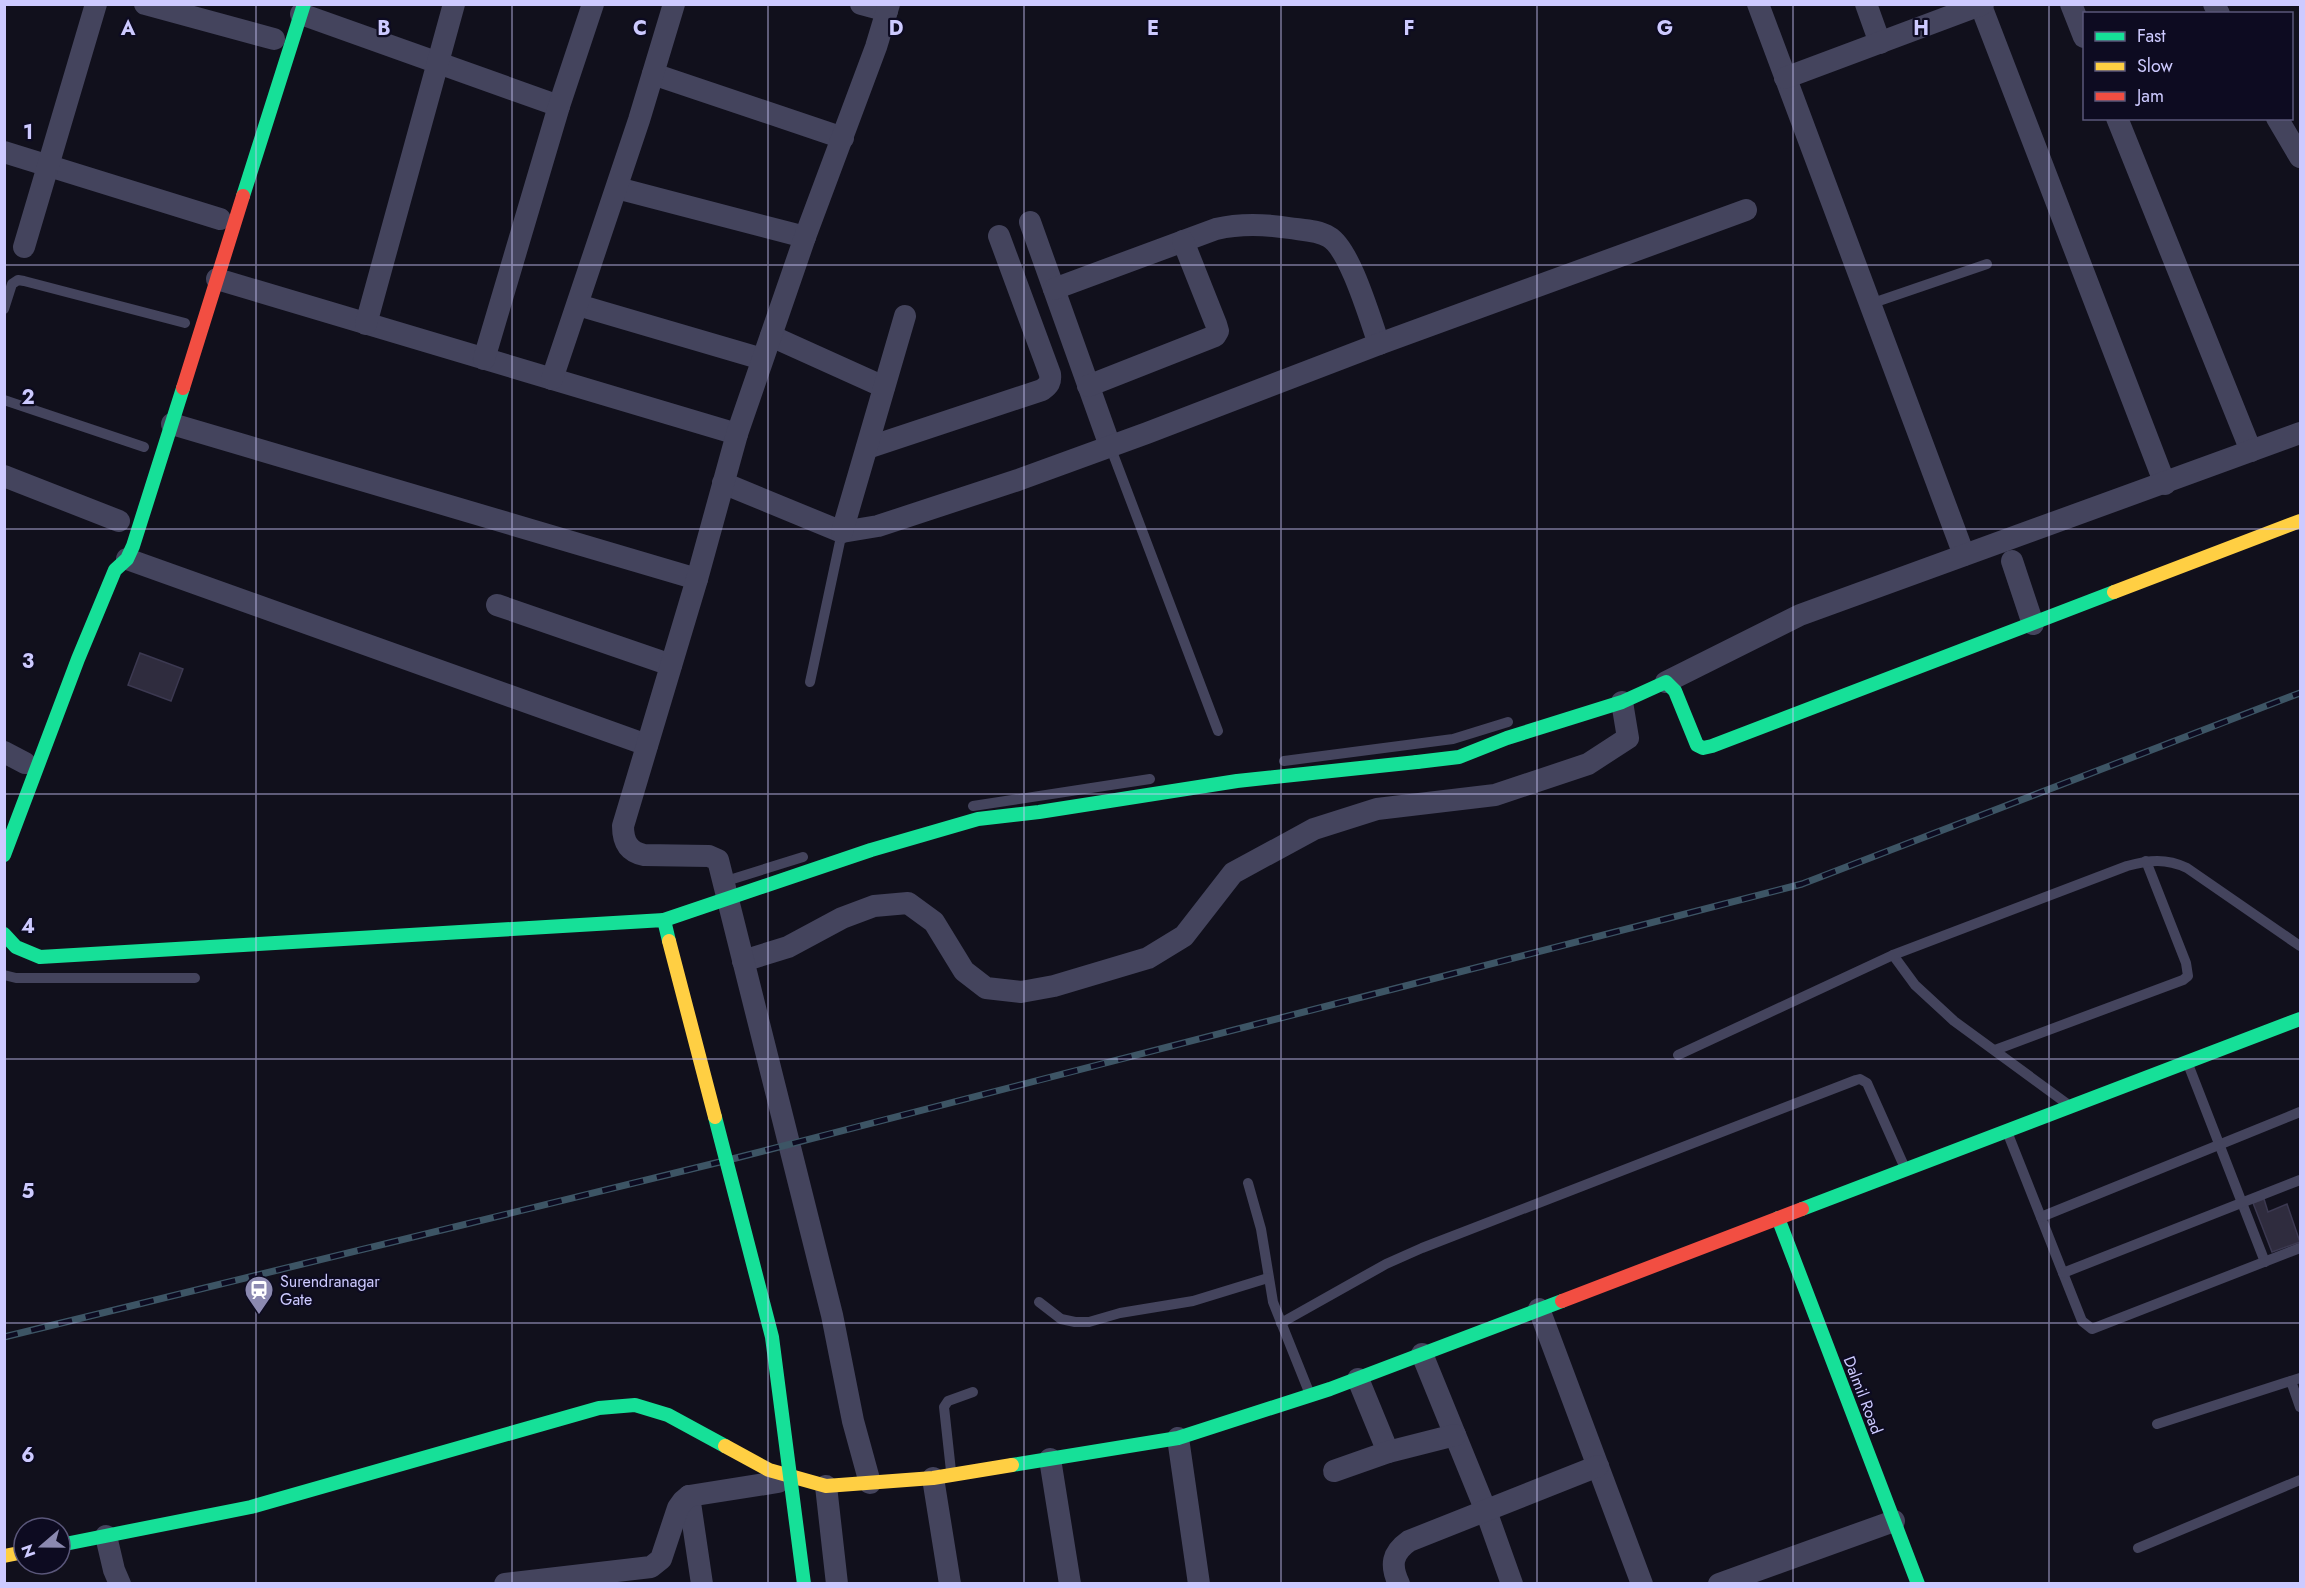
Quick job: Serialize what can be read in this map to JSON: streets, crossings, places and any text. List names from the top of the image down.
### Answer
{
  "streets": {
    "street": ["Dalmil Road"]
  },
  "places": {
    "station": ["Surendranagar Gate"]
  },
  "legend": ["Fast", "Slow", "Jam"],
  "north": "left",
  "grid": {
    "columns": [
      "A",
      "B",
      "C",
      "D",
      "E",
      "F",
      "G",
      "H"
    ],
    "rows": [
      "1",
      "2",
      "3",
      "4",
      "5",
      "6"
    ]
  }
}
